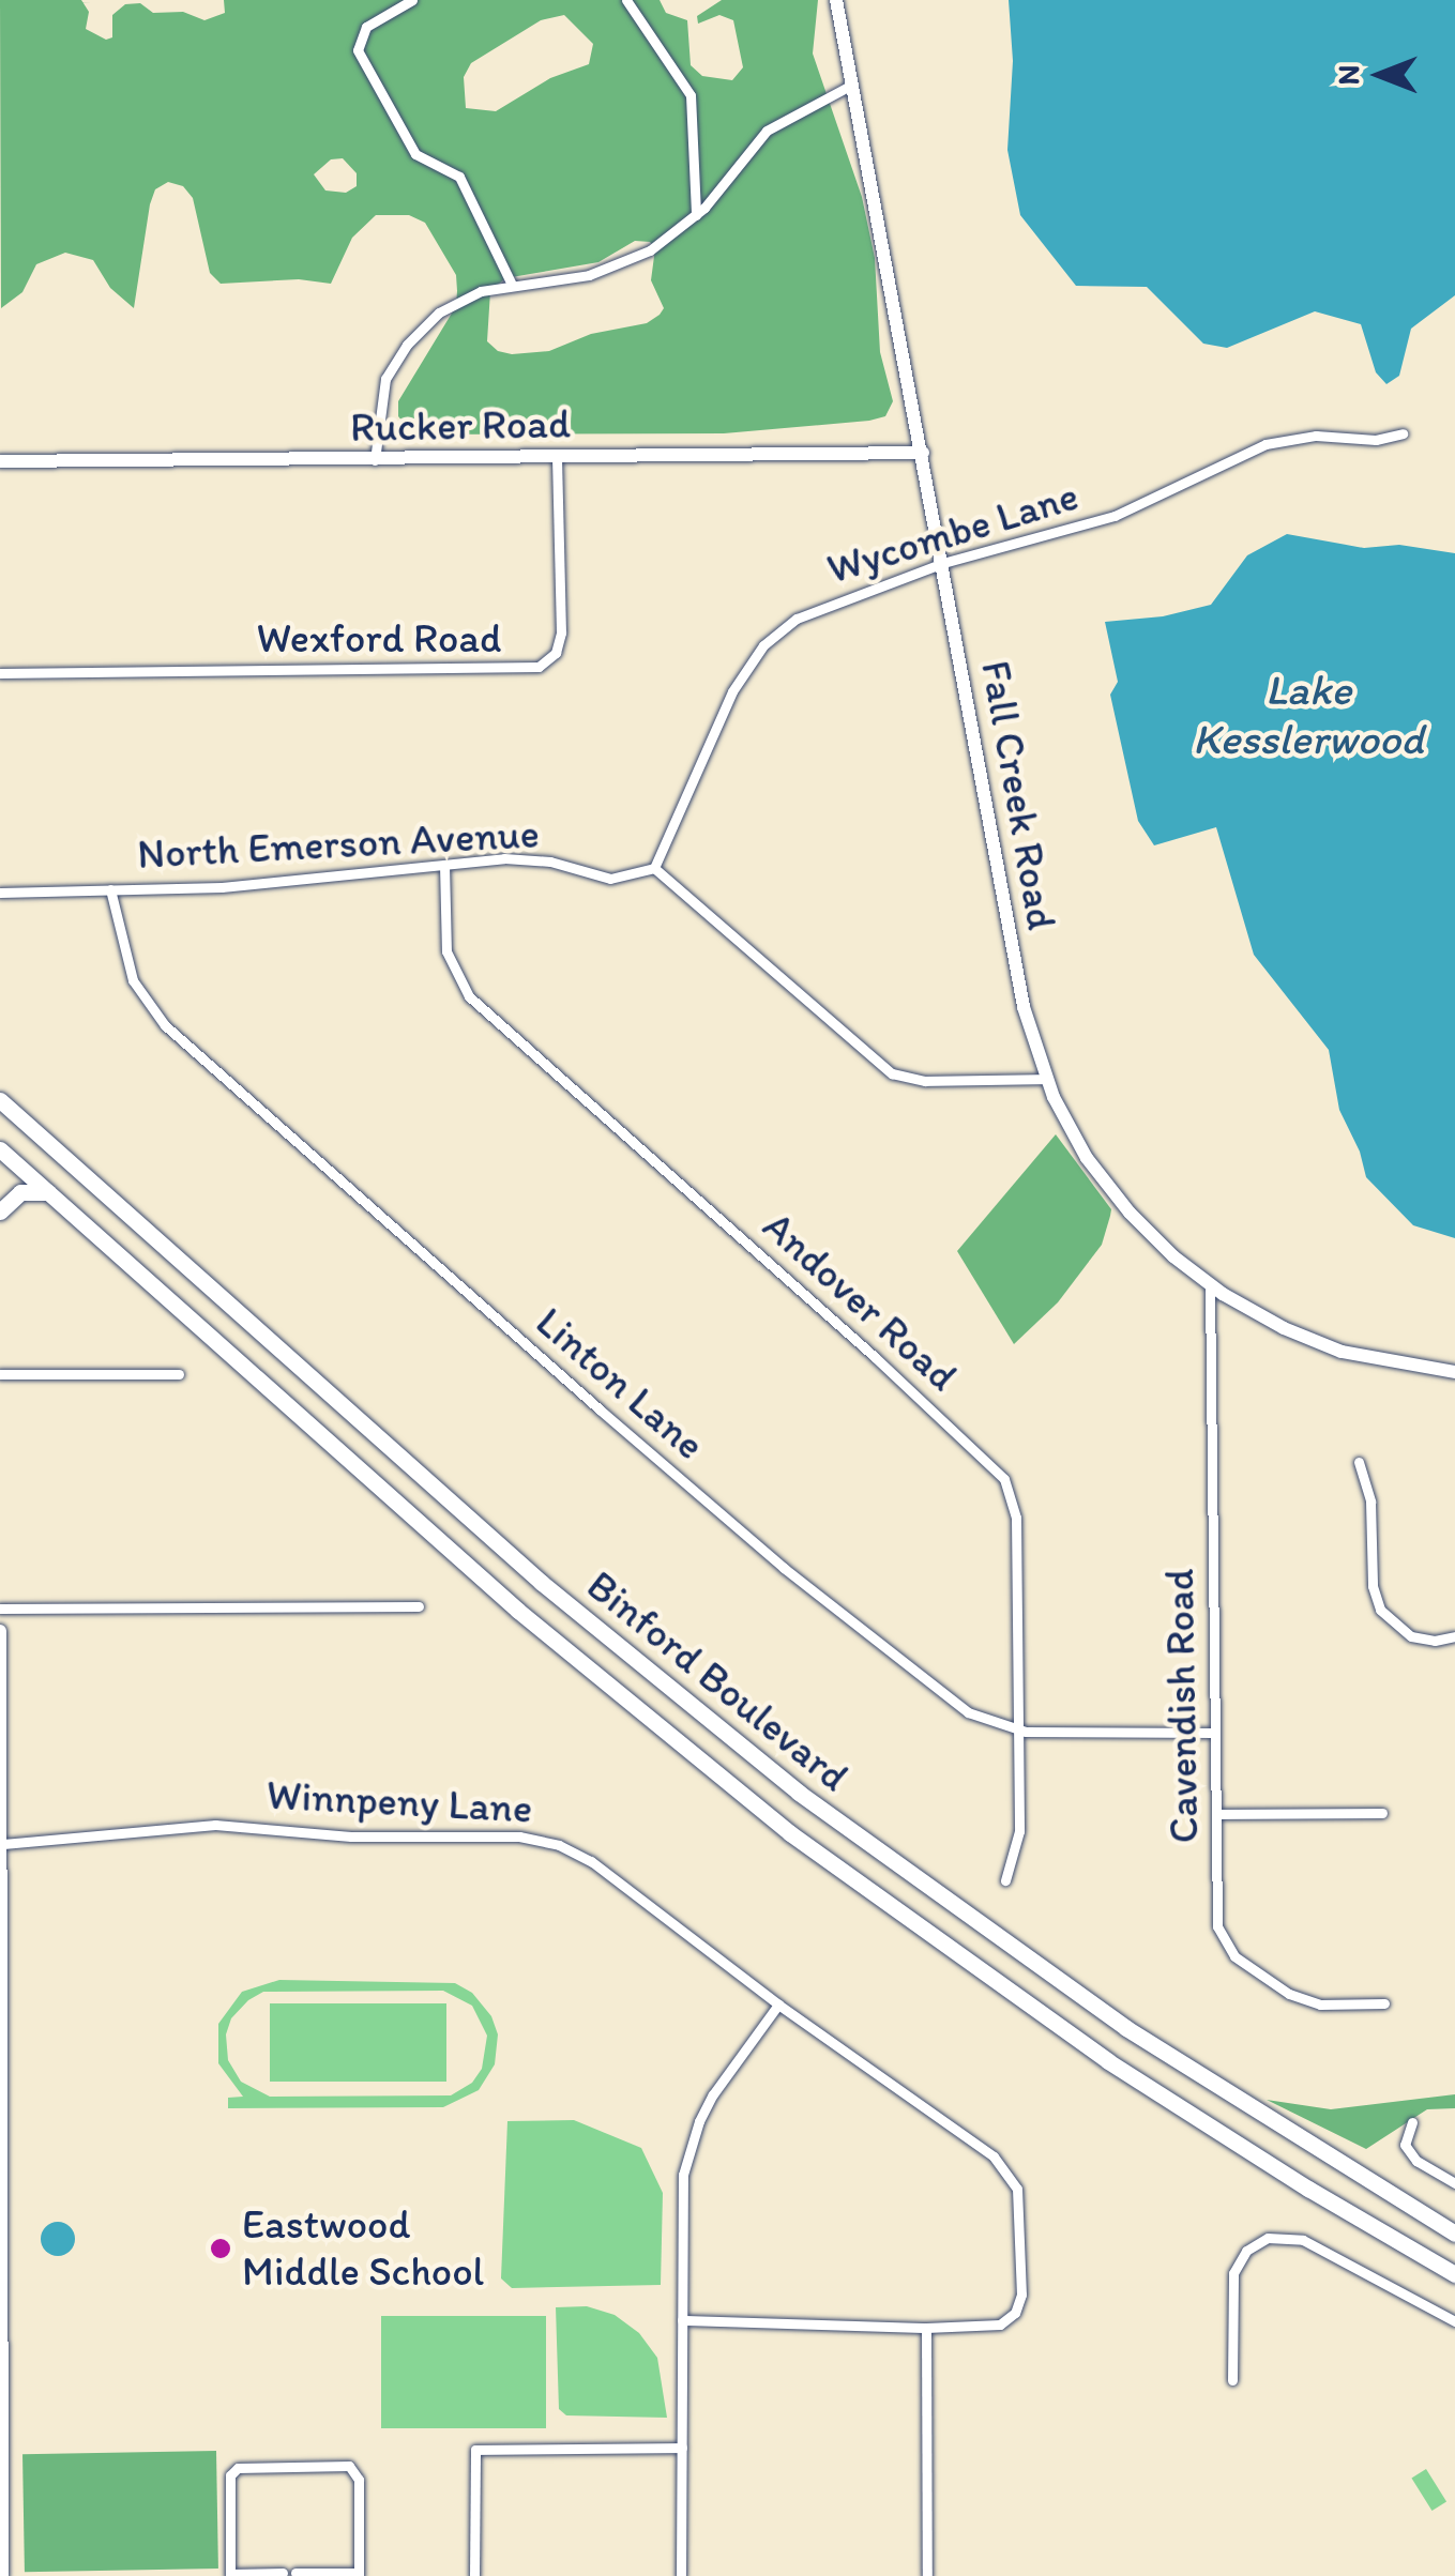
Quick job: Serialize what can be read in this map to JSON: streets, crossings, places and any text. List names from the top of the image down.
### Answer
{
  "streets": {
    "main road": ["Binford Boulevard"],
    "street": [
      "Rucker Road",
      "Wycombe Lane",
      "Wexford Road",
      "Fall Creek Road",
      "North Emerson Avenue",
      "Andover Road",
      "Linton Lane",
      "Cavendish Road",
      "Winnpeny Lane"
    ]
  },
  "crossings": [
    ["Rucker Road", "Wexford Road"],
    ["Rucker Road", "Fall Creek Road"],
    ["Wycombe Lane", "Fall Creek Road"],
    ["Wycombe Lane", "North Emerson Avenue"],
    ["Fall Creek Road", "Cavendish Road"],
    ["North Emerson Avenue", "Andover Road"],
    ["North Emerson Avenue", "Linton Lane"],
    ["Andover Road", "Linton Lane"],
    ["Linton Lane", "Cavendish Road"]
  ],
  "water": ["Lake Kesslerwood"],
  "places": ["Eastwood Middle School"],
  "north": "left"
}
